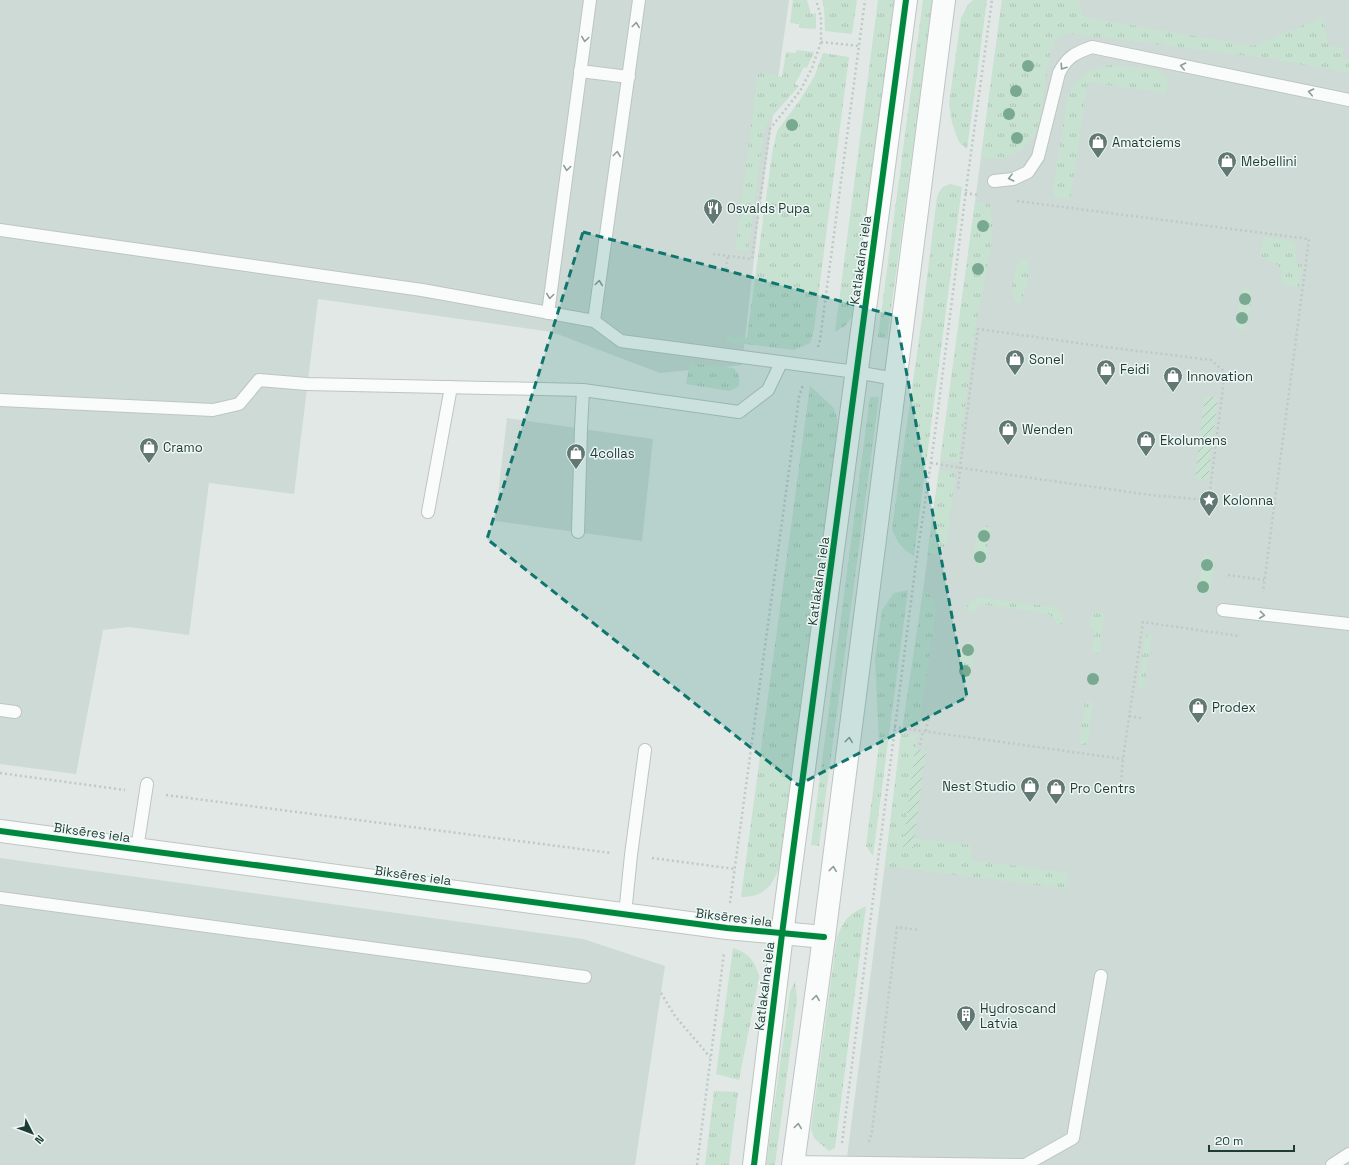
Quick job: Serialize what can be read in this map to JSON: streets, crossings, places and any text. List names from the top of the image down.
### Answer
{
  "streets": {
    "street": ["Katlakalna iela", "Biksēres iela"]
  },
  "crossings": [
    ["Katlakalna iela", "Biksēres iela"]
  ],
  "places": {
    "shop": [
      "Amatciems",
      "Mebellini",
      "Sonel",
      "Feidi",
      "Innovation",
      "Wenden",
      "Ekolumens",
      "Cramo",
      "4collas",
      "Prodex",
      "Nest Studio",
      "Pro Centrs"
    ],
    "restaurant": ["Osvalds Pupa"],
    "place": ["Kolonna"],
    "building": ["Hydroscand Latvia"]
  },
  "scale_bar": "20 m",
  "north": "bottom right"
}
